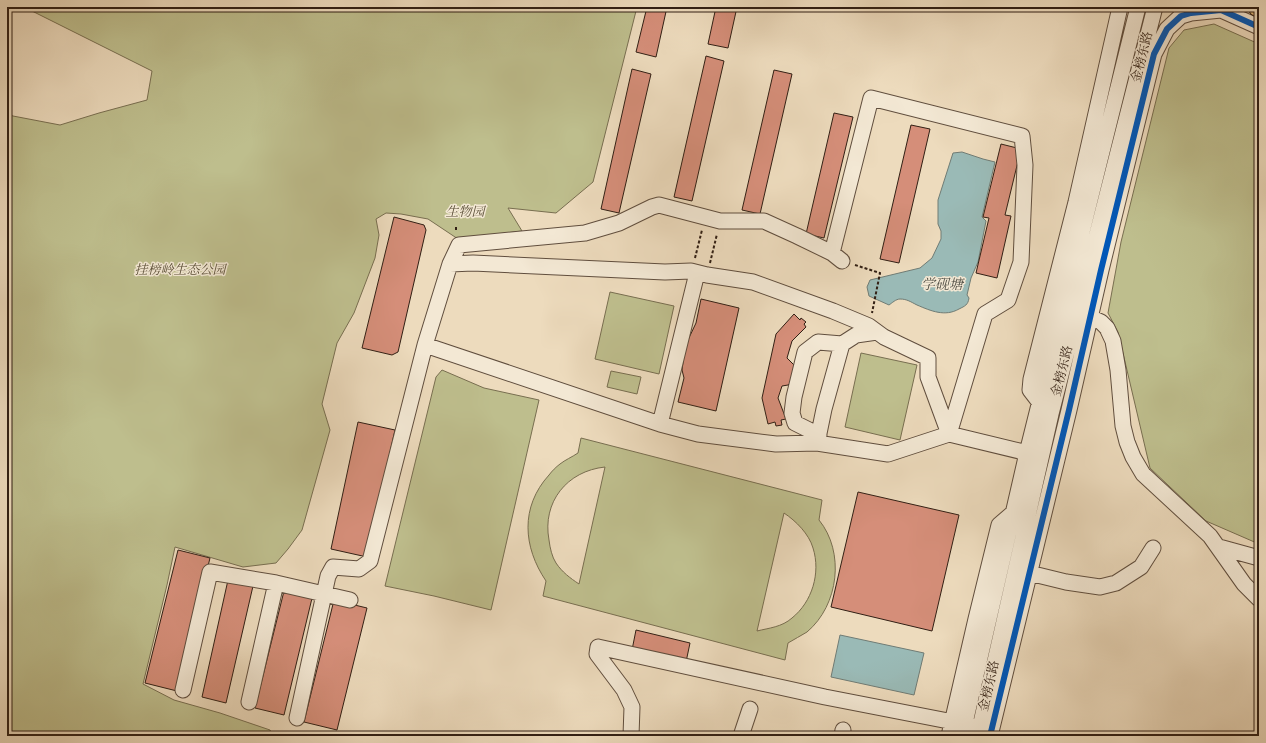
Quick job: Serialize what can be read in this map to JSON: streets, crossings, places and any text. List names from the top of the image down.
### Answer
{
  "streets": {
    "street": ["金榜东路"]
  },
  "water": ["学砚塘"],
  "parks": ["生物园", "挂榜岭生态公园"]
}
